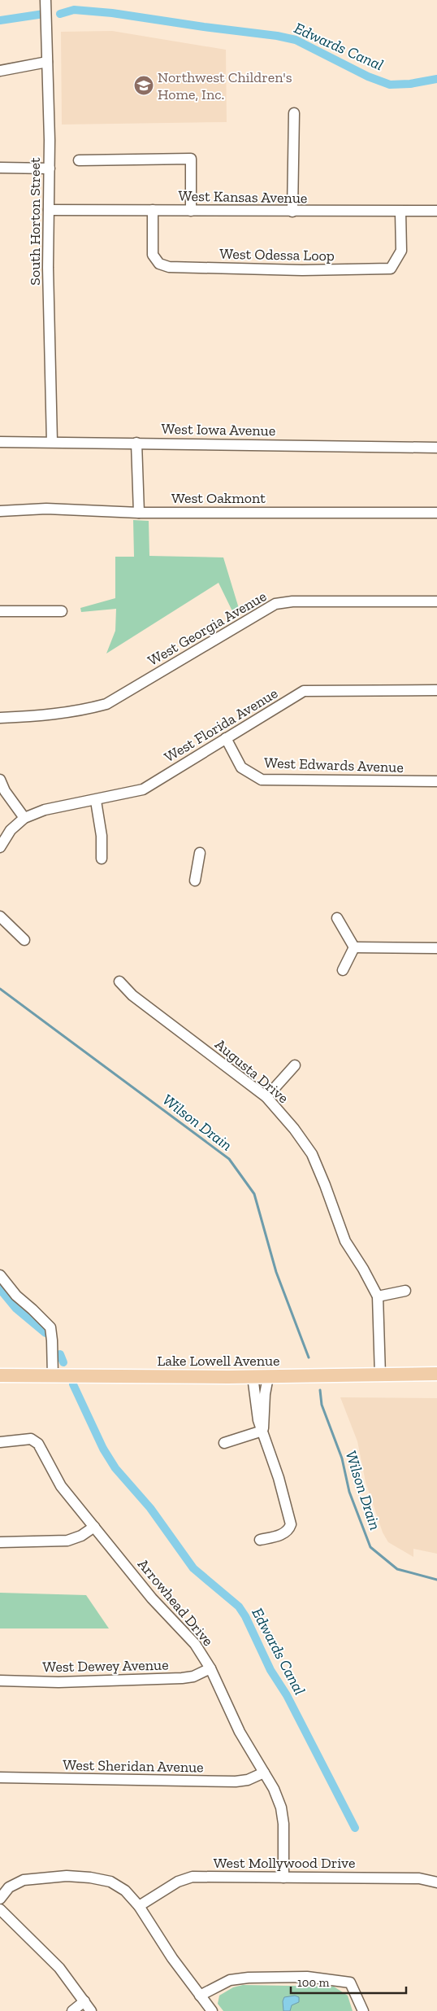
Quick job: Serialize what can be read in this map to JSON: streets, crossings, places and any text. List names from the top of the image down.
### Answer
{
  "streets": {
    "main road": ["Lake Lowell Avenue"],
    "street": [
      "West Kansas Avenue",
      "South Horton Street",
      "West Odessa Loop",
      "West Iowa Avenue",
      "West Oakmont",
      "West Georgia Avenue",
      "West Florida Avenue",
      "West Edwards Avenue",
      "Augusta Drive",
      "Arrowhead Drive",
      "West Dewey Avenue",
      "West Sheridan Avenue",
      "West Mollywood Drive"
    ]
  },
  "crossings": [
    ["West Kansas Avenue", "South Horton Street"],
    ["West Kansas Avenue", "West Odessa Loop"],
    ["South Horton Street", "West Iowa Avenue"],
    ["West Florida Avenue", "West Edwards Avenue"],
    ["Augusta Drive", "Lake Lowell Avenue"],
    ["Arrowhead Drive", "West Dewey Avenue"],
    ["Arrowhead Drive", "West Sheridan Avenue"],
    ["Arrowhead Drive", "West Mollywood Drive"]
  ],
  "water": ["Edwards Canal", "Wilson Drain"],
  "places": {
    "school or university": ["Northwest Children's Home, Inc."]
  },
  "scale_bar": "100 m"
}
